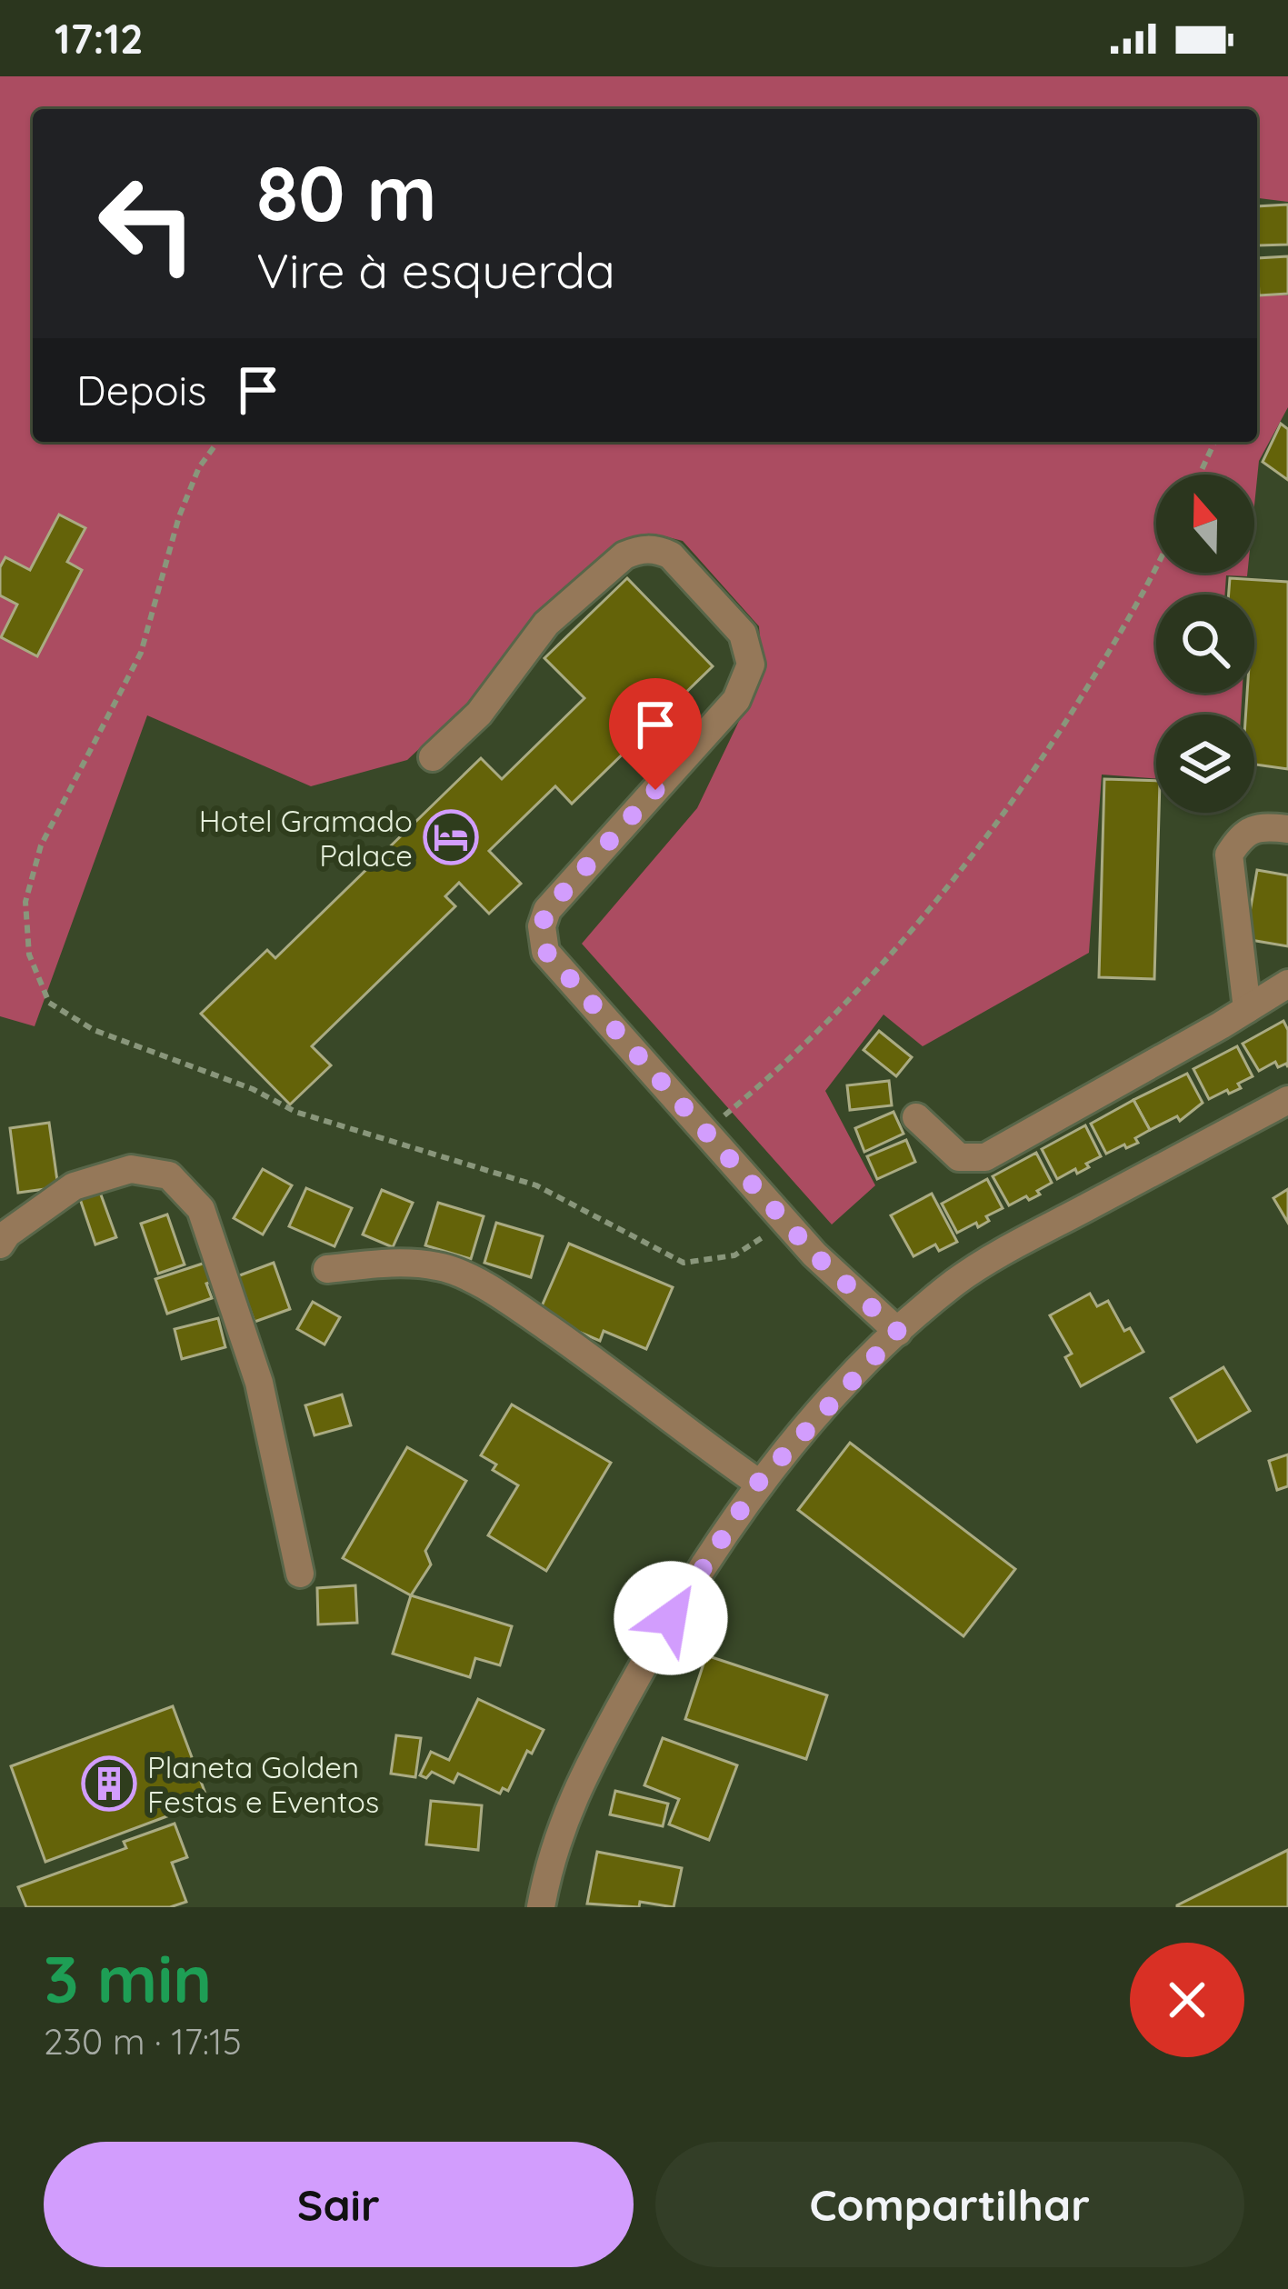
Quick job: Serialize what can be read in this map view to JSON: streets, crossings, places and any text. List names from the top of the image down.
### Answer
{
  "places": {
    "hotel": ["Hotel Gramado Palace"],
    "building": ["Planeta Golden Festas e Eventos"]
  },
  "north": "top",
  "page": {
    "status": "17:12",
    "turn": ["80 m", "Vire à esquerda"],
    "then": "Depois",
    "heading": ["3 min", "230 m · 17:15"],
    "buttons": ["Sair", "Compartilhar"]
  }
}
